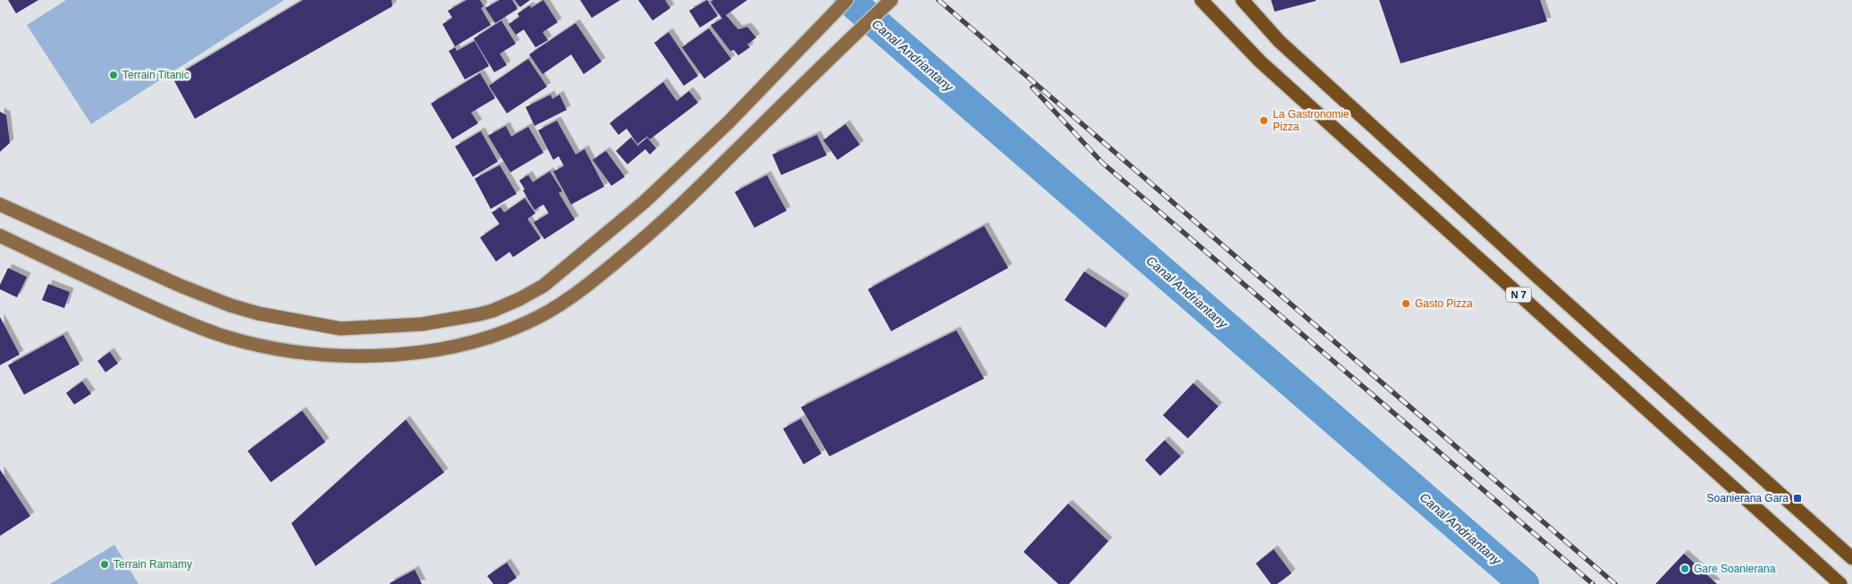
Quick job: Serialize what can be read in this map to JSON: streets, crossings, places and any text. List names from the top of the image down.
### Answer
{
  "streets": {
    "main road": ["N 7"]
  },
  "water": ["Canal Andriantany"],
  "places": {
    "other": [
      "Terrain Titanic",
      "La Gastronomie Pizza",
      "Gasto Pizza",
      "Terrain Ramamy",
      "Gare Soanierana"
    ],
    "transit": ["Soanierana Gara"]
  }
}
